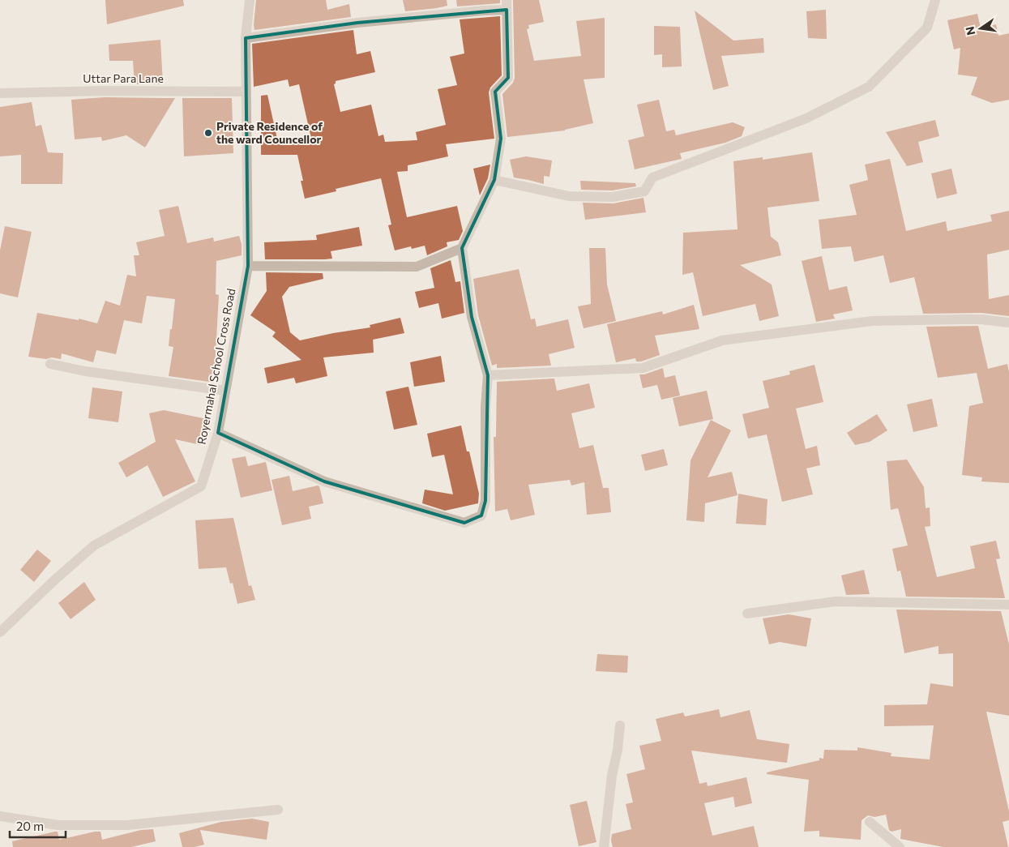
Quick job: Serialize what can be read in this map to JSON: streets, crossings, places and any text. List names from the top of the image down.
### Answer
{
  "streets": {
    "street": ["Uttar Para Lane", "Royermahal School Cross Road"]
  },
  "crossings": [
    ["Uttar Para Lane", "Royermahal School Cross Road"]
  ],
  "places": ["Private Residence of the ward Councellor"],
  "scale_bar": "20 m",
  "north": "left"
}
